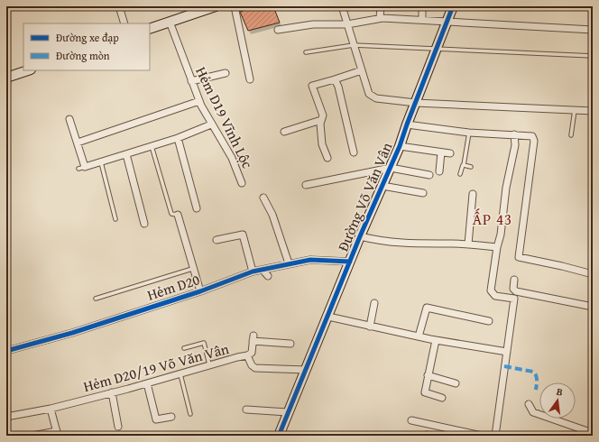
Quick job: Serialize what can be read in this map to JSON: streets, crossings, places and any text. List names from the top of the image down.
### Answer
{
  "streets": {
    "street": [
      "Hẻm D19 Vĩnh Lộc",
      "Đường Võ Văn Vân",
      "Hẻm D20",
      "Hẻm D20/19 Võ Văn Vân"
    ]
  },
  "crossings": [
    ["Đường Võ Văn Vân", "Hẻm D20"],
    ["Đường Võ Văn Vân", "Hẻm D20/19 Võ Văn Vân"]
  ],
  "districts": ["ẤP 43"],
  "legend": ["Đường xe đạp", "Đường mòn"],
  "north": "top"
}
